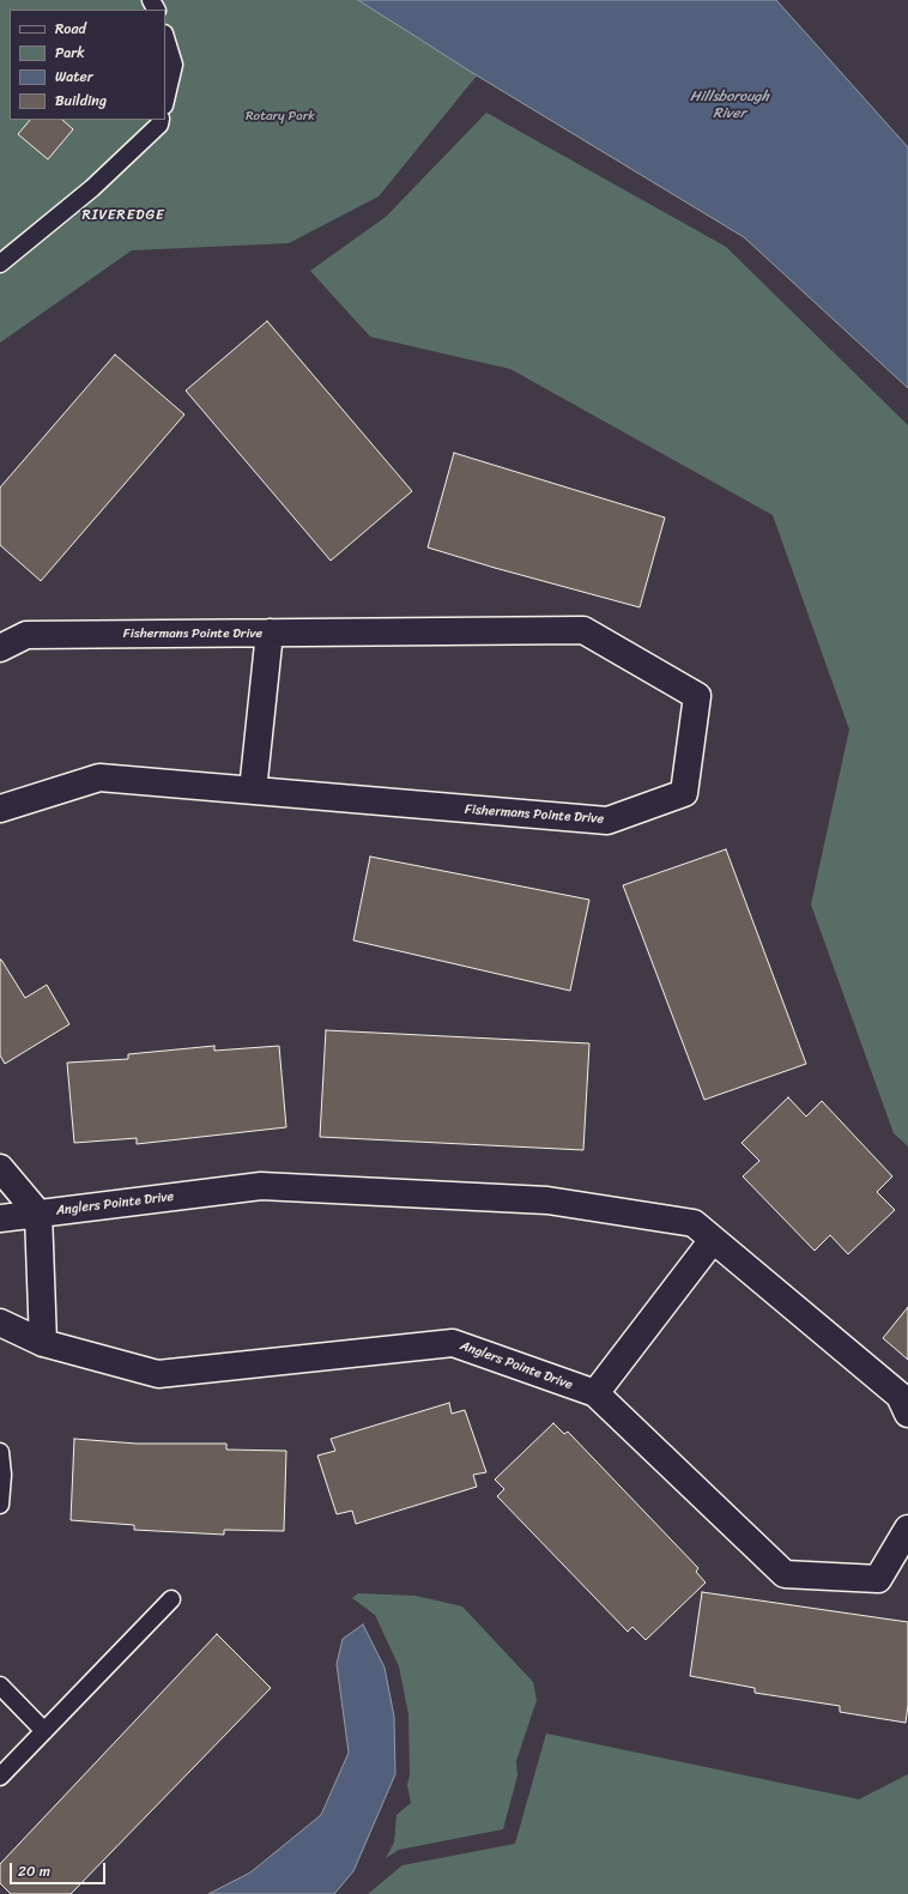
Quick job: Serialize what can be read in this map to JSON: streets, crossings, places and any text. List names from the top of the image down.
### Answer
{
  "streets": {
    "street": ["Fishermans Pointe Drive", "Anglers Pointe Drive"]
  },
  "districts": ["RIVEREDGE"],
  "water": ["Hillsborough River"],
  "parks": ["Rotary Park"],
  "legend": [
    "Road",
    "Park",
    "Water",
    "Building"
  ],
  "scale_bar": "20 m"
}
